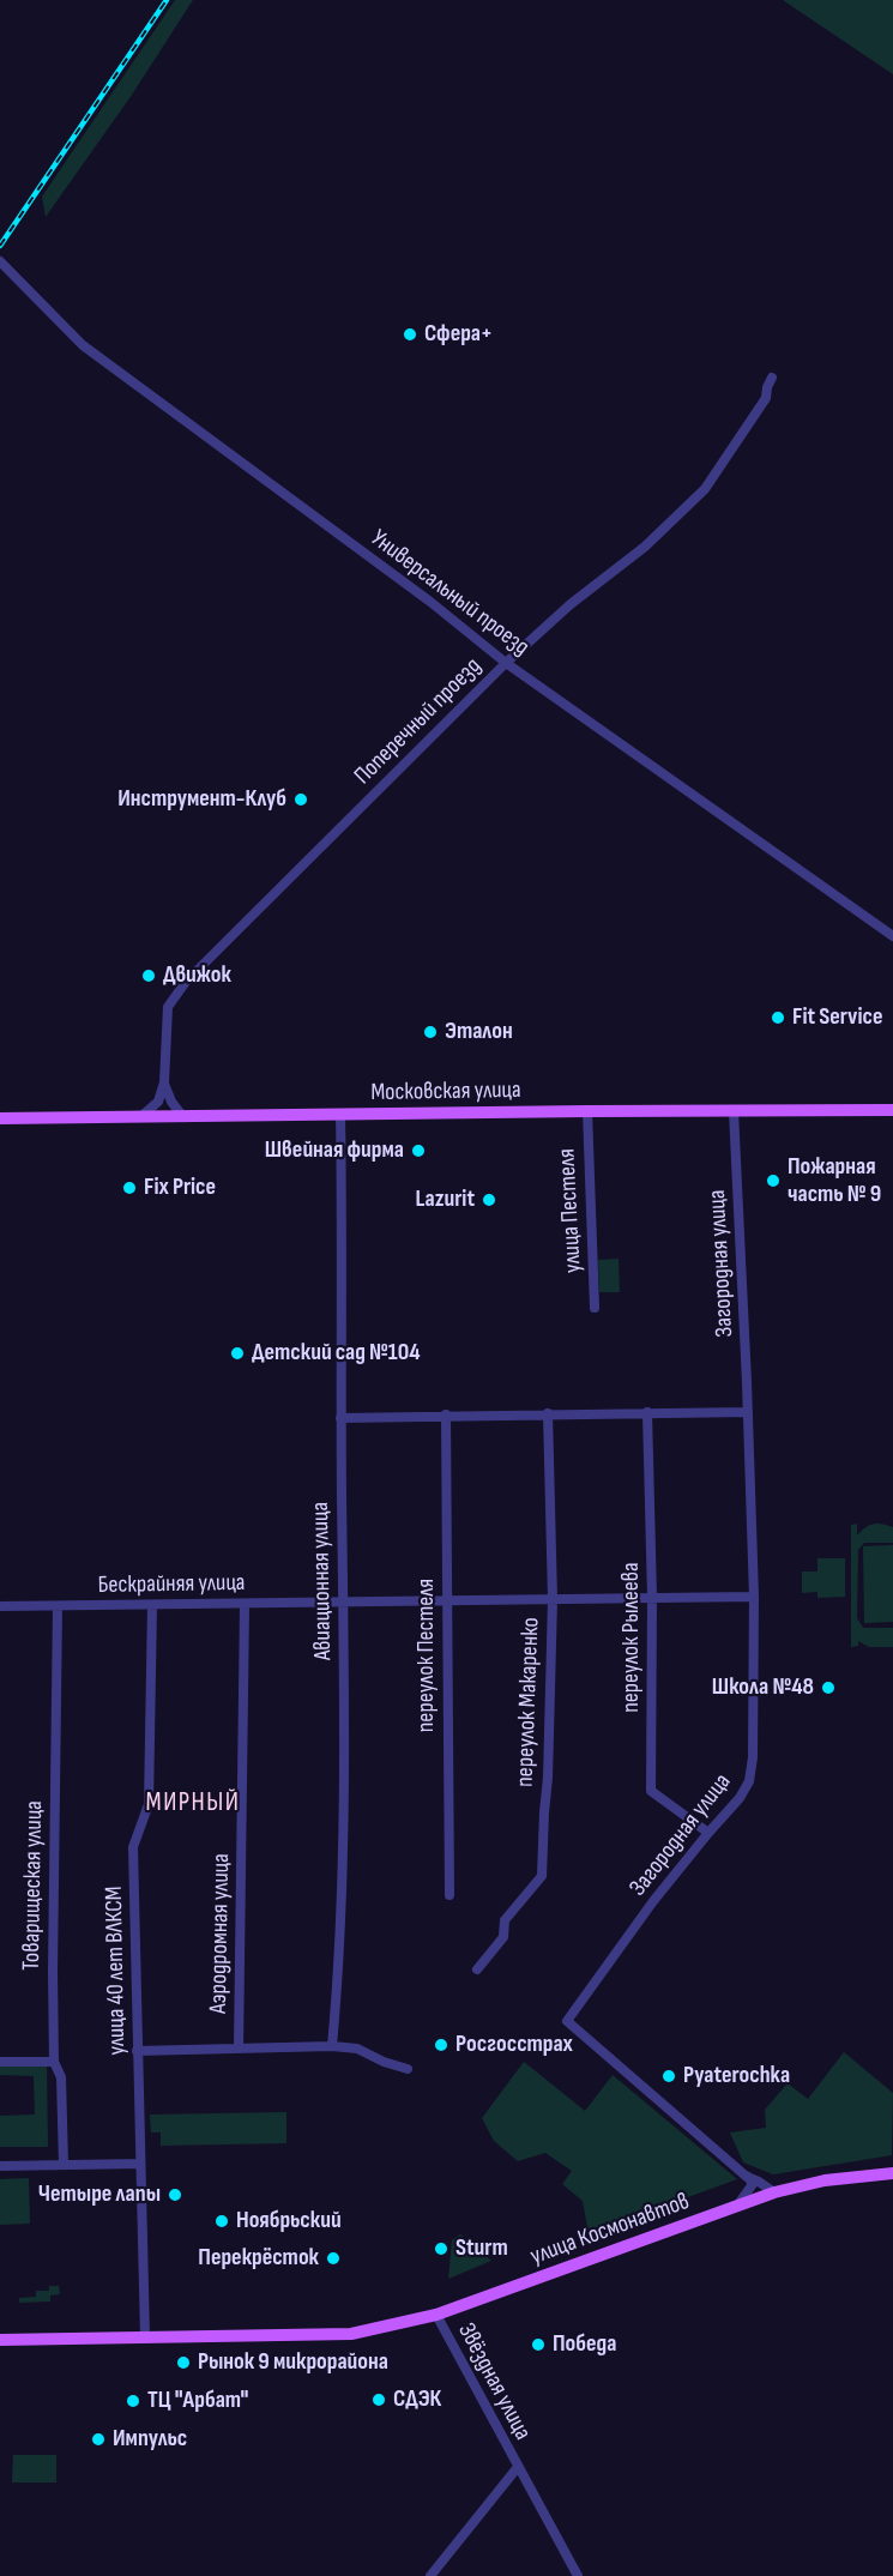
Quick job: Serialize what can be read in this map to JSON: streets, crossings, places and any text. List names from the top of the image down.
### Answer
{
  "streets": {
    "main road": ["Московская улица", "улица Космонавтов"],
    "street": [
      "Универсальный проезд",
      "Поперечный проезд",
      "улица Пестеля",
      "Загородная улица",
      "Авиационная улица",
      "Бескрайняя улица",
      "переулок Рылеева",
      "переулок Пестеля",
      "переулок Макаренко",
      "Товарищеская улица",
      "Аэродромная улица",
      "улица 40 лет ВЛКСМ",
      "Звёздная улица"
    ]
  },
  "crossings": [
    ["Универсальный проезд", "Поперечный проезд"],
    ["Поперечный проезд", "Московская улица"],
    ["Московская улица", "улица Пестеля"],
    ["Московская улица", "Загородная улица"],
    ["Московская улица", "Авиационная улица"],
    ["Загородная улица", "Бескрайняя улица"],
    ["Загородная улица", "переулок Рылеева"],
    ["Загородная улица", "улица Космонавтов"],
    ["Авиационная улица", "Бескрайняя улица"],
    ["Бескрайняя улица", "переулок Рылеева"],
    ["Бескрайняя улица", "переулок Пестеля"],
    ["Бескрайняя улица", "переулок Макаренко"],
    ["Бескрайняя улица", "Товарищеская улица"],
    ["Бескрайняя улица", "Аэродромная улица"],
    ["Бескрайняя улица", "улица 40 лет ВЛКСМ"],
    ["улица 40 лет ВЛКСМ", "улица Космонавтов"],
    ["улица Космонавтов", "Звёздная улица"]
  ],
  "districts": ["МИРНЫЙ"],
  "places": [
    "Сфера+",
    "Инструмент-Клуб",
    "Движок",
    "Fit Service",
    "Эталон",
    "Швейная фирма",
    "Пожарная часть № 9",
    "Fix Price",
    "Lazurit",
    "Детский сад №104",
    "Школа №48",
    "Росгосстрах",
    "Pyaterochka",
    "Четыре лапы",
    "Ноябрьский",
    "Sturm",
    "Перекрёсток",
    "Победа",
    "Рынок 9 микрорайона",
    "СДЭК",
    "ТЦ \"Арбат\"",
    "Импульс"
  ]
}
